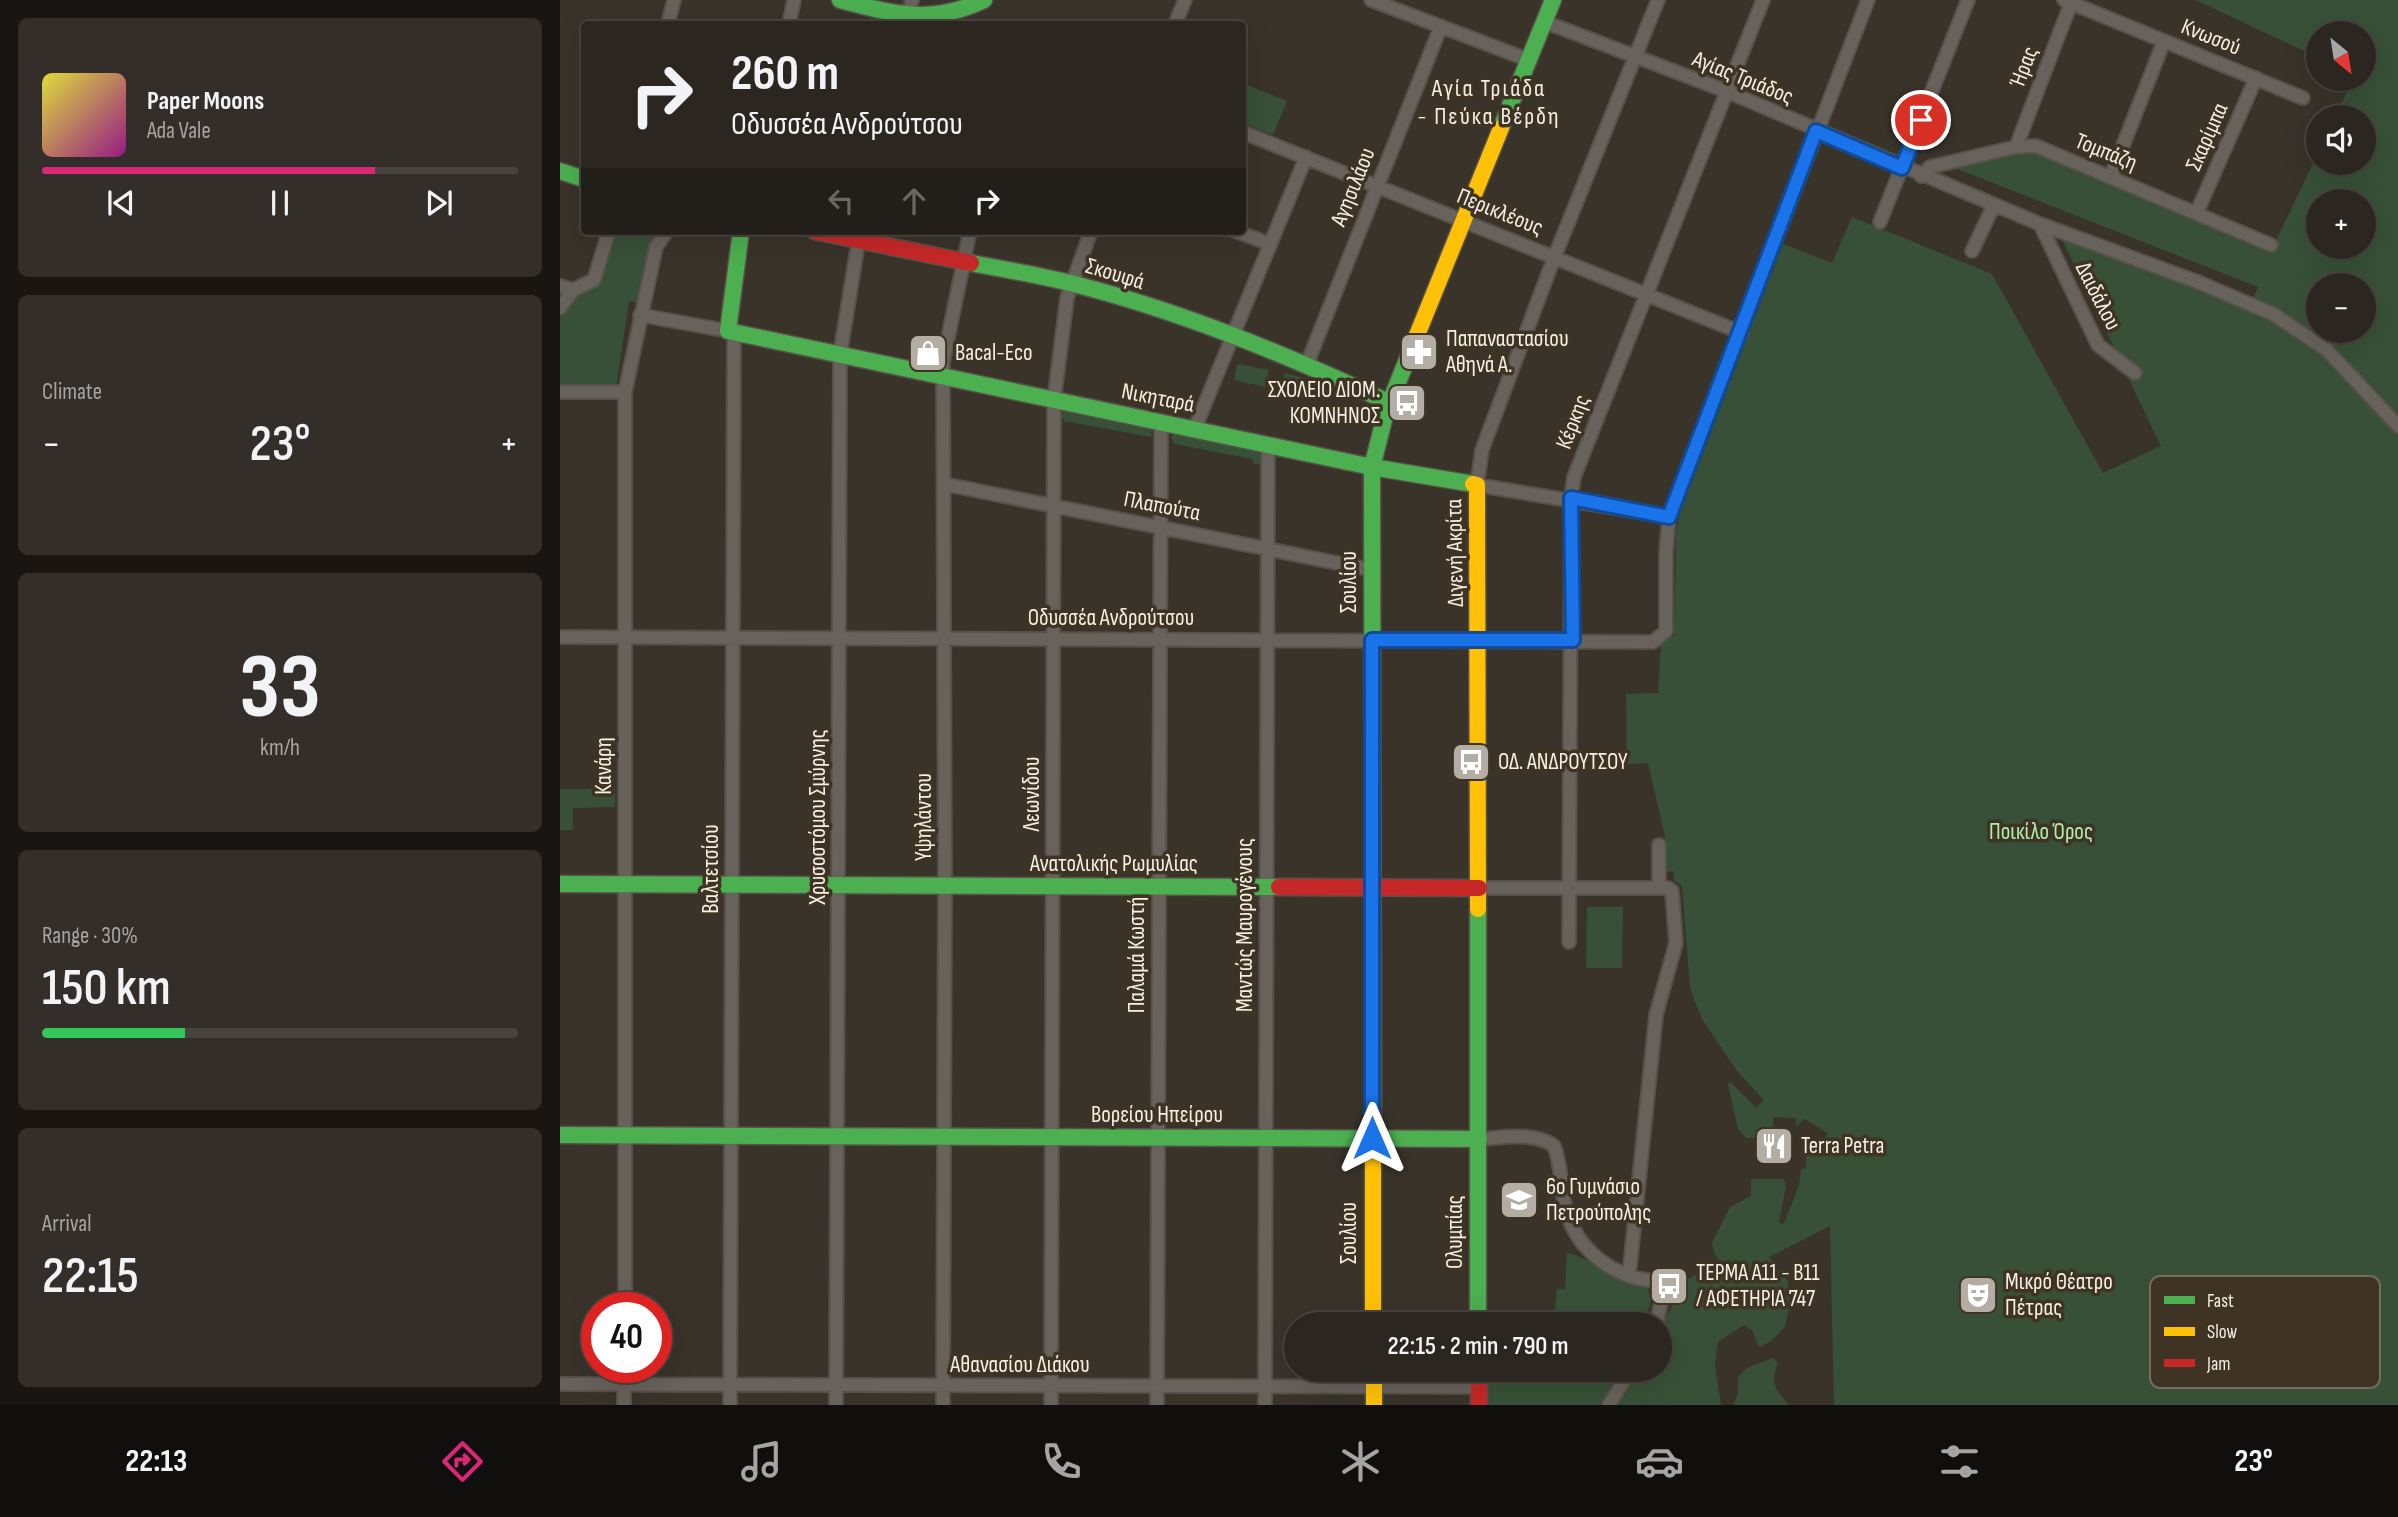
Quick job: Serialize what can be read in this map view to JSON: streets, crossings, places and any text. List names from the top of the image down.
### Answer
{
  "streets": {
    "street": [
      "Κνωσού",
      "Ήρας",
      "Αγίας Τριάδος",
      "Σκαρίμπα",
      "Τομπάζη",
      "Αγησιλάου",
      "Περικλέους",
      "Σκουφά",
      "Δαιδάλου",
      "Νικηταρά",
      "Κέρκης",
      "Πλαπούτα",
      "Διγενή Ακρίτα",
      "Σουλίου",
      "Οδυσσέα Ανδρούτσου",
      "Κανάρη",
      "Λεωνίδου",
      "Χρυσοστόμου Σμύρνης",
      "Υψηλάντου",
      "Ανατολικής Ρωμυλίας",
      "Βαλτετσίου",
      "Μαντώς Μαυρογένους",
      "Παλαμά Κωστή",
      "Βορείου Ηπείρου",
      "Ολυμπίας",
      "Αθανασίου Διάκου"
    ]
  },
  "crossings": [
    ["Κνωσού", "Ήρας"],
    ["Κνωσού", "Σκαρίμπα"],
    ["Ήρας", "Τομπάζη"],
    ["Αγίας Τριάδος", "Τομπάζη"],
    ["Αγίας Τριάδος", "Δαιδάλου"],
    ["Αγίας Τριάδος", "Κέρκης"],
    ["Αγίας Τριάδος", "Διγενή Ακρίτα"],
    ["Αγίας Τριάδος", "Σουλίου"],
    ["Σκαρίμπα", "Τομπάζη"],
    ["Αγησιλάου", "Περικλέους"],
    ["Αγησιλάου", "Σκουφά"],
    ["Περικλέους", "Κέρκης"],
    ["Περικλέους", "Διγενή Ακρίτα"],
    ["Περικλέους", "Σουλίου"],
    ["Σκουφά", "Σουλίου"],
    ["Σκουφά", "Λεωνίδου"],
    ["Σκουφά", "Χρυσοστόμου Σμύρνης"],
    ["Σκουφά", "Υψηλάντου"],
    ["Νικηταρά", "Κέρκης"],
    ["Νικηταρά", "Διγενή Ακρίτα"],
    ["Νικηταρά", "Σουλίου"],
    ["Νικηταρά", "Οδυσσέα Ανδρούτσου"],
    ["Νικηταρά", "Κανάρη"],
    ["Νικηταρά", "Λεωνίδου"],
    ["Νικηταρά", "Χρυσοστόμου Σμύρνης"],
    ["Νικηταρά", "Υψηλάντου"],
    ["Νικηταρά", "Βαλτετσίου"],
    ["Νικηταρά", "Μαντώς Μαυρογένους"],
    ["Νικηταρά", "Παλαμά Κωστή"],
    ["Κέρκης", "Οδυσσέα Ανδρούτσου"],
    ["Κέρκης", "Ανατολικής Ρωμυλίας"],
    ["Πλαπούτα", "Σουλίου"],
    ["Πλαπούτα", "Λεωνίδου"],
    ["Πλαπούτα", "Υψηλάντου"],
    ["Πλαπούτα", "Μαντώς Μαυρογένους"],
    ["Πλαπούτα", "Παλαμά Κωστή"],
    ["Διγενή Ακρίτα", "Οδυσσέα Ανδρούτσου"],
    ["Διγενή Ακρίτα", "Ανατολικής Ρωμυλίας"],
    ["Διγενή Ακρίτα", "Βορείου Ηπείρου"],
    ["Διγενή Ακρίτα", "Ολυμπίας"],
    ["Σουλίου", "Οδυσσέα Ανδρούτσου"],
    ["Σουλίου", "Ανατολικής Ρωμυλίας"],
    ["Σουλίου", "Βορείου Ηπείρου"],
    ["Οδυσσέα Ανδρούτσου", "Κανάρη"],
    ["Οδυσσέα Ανδρούτσου", "Λεωνίδου"],
    ["Οδυσσέα Ανδρούτσου", "Χρυσοστόμου Σμύρνης"],
    ["Οδυσσέα Ανδρούτσου", "Υψηλάντου"],
    ["Οδυσσέα Ανδρούτσου", "Βαλτετσίου"],
    ["Οδυσσέα Ανδρούτσου", "Μαντώς Μαυρογένους"],
    ["Οδυσσέα Ανδρούτσου", "Παλαμά Κωστή"],
    ["Κανάρη", "Ανατολικής Ρωμυλίας"],
    ["Κανάρη", "Βορείου Ηπείρου"],
    ["Λεωνίδου", "Ανατολικής Ρωμυλίας"],
    ["Λεωνίδου", "Βορείου Ηπείρου"],
    ["Λεωνίδου", "Αθανασίου Διάκου"],
    ["Χρυσοστόμου Σμύρνης", "Ανατολικής Ρωμυλίας"],
    ["Χρυσοστόμου Σμύρνης", "Βορείου Ηπείρου"],
    ["Χρυσοστόμου Σμύρνης", "Αθανασίου Διάκου"],
    ["Υψηλάντου", "Ανατολικής Ρωμυλίας"],
    ["Υψηλάντου", "Βορείου Ηπείρου"],
    ["Υψηλάντου", "Αθανασίου Διάκου"],
    ["Ανατολικής Ρωμυλίας", "Βαλτετσίου"],
    ["Ανατολικής Ρωμυλίας", "Μαντώς Μαυρογένους"],
    ["Ανατολικής Ρωμυλίας", "Παλαμά Κωστή"],
    ["Βαλτετσίου", "Βορείου Ηπείρου"],
    ["Βαλτετσίου", "Αθανασίου Διάκου"],
    ["Μαντώς Μαυρογένους", "Βορείου Ηπείρου"],
    ["Μαντώς Μαυρογένους", "Αθανασίου Διάκου"],
    ["Παλαμά Κωστή", "Βορείου Ηπείρου"],
    ["Παλαμά Κωστή", "Αθανασίου Διάκου"],
    ["Βορείου Ηπείρου", "Ολυμπίας"]
  ],
  "districts": ["Αγία Τριάδα - Πεύκα Βέρδη"],
  "parks": ["Ποικίλο Όρος"],
  "places": {
    "pharmacy": ["Παπαναστασίου Αθηνά Α."],
    "shop": ["Bacal-Eco"],
    "bus stop": ["ΣΧΟΛΕΙΟ ΔΙΟΜ. ΚΟΜΝΗΝΟΣ", "ΟΔ. ΑΝΔΡΟΥΤΣΟΥ", "ΤΕΡΜΑ Α11 - Β11 / ΑΦΕΤΗΡΙΑ 747"],
    "restaurant": ["Terra Petra"],
    "school or university": ["6ο Γυμνάσιο Πετρούπολης"],
    "theatre": ["Μικρό Θέατρο Πέτρας"]
  },
  "legend": ["Fast", "Slow", "Jam"],
  "north": "bottom right",
  "page": {
    "map_buttons": ["+", "−"],
    "turn": ["260 m", "Οδυσσέα Ανδρούτσου"],
    "song": ["Paper Moons", "Ada Vale"],
    "tile": [
      "Climate",
      ["33", "km/h"],
      ["Range · 30%", "150 km"],
      ["Arrival", "22:15"]
    ],
    "heat": ["−", "23°", "+"],
    "limit": "40",
    "trip": "22:15 · 2 min · 790 m",
    "tabs": ["22:13", "23°"]
  }
}
